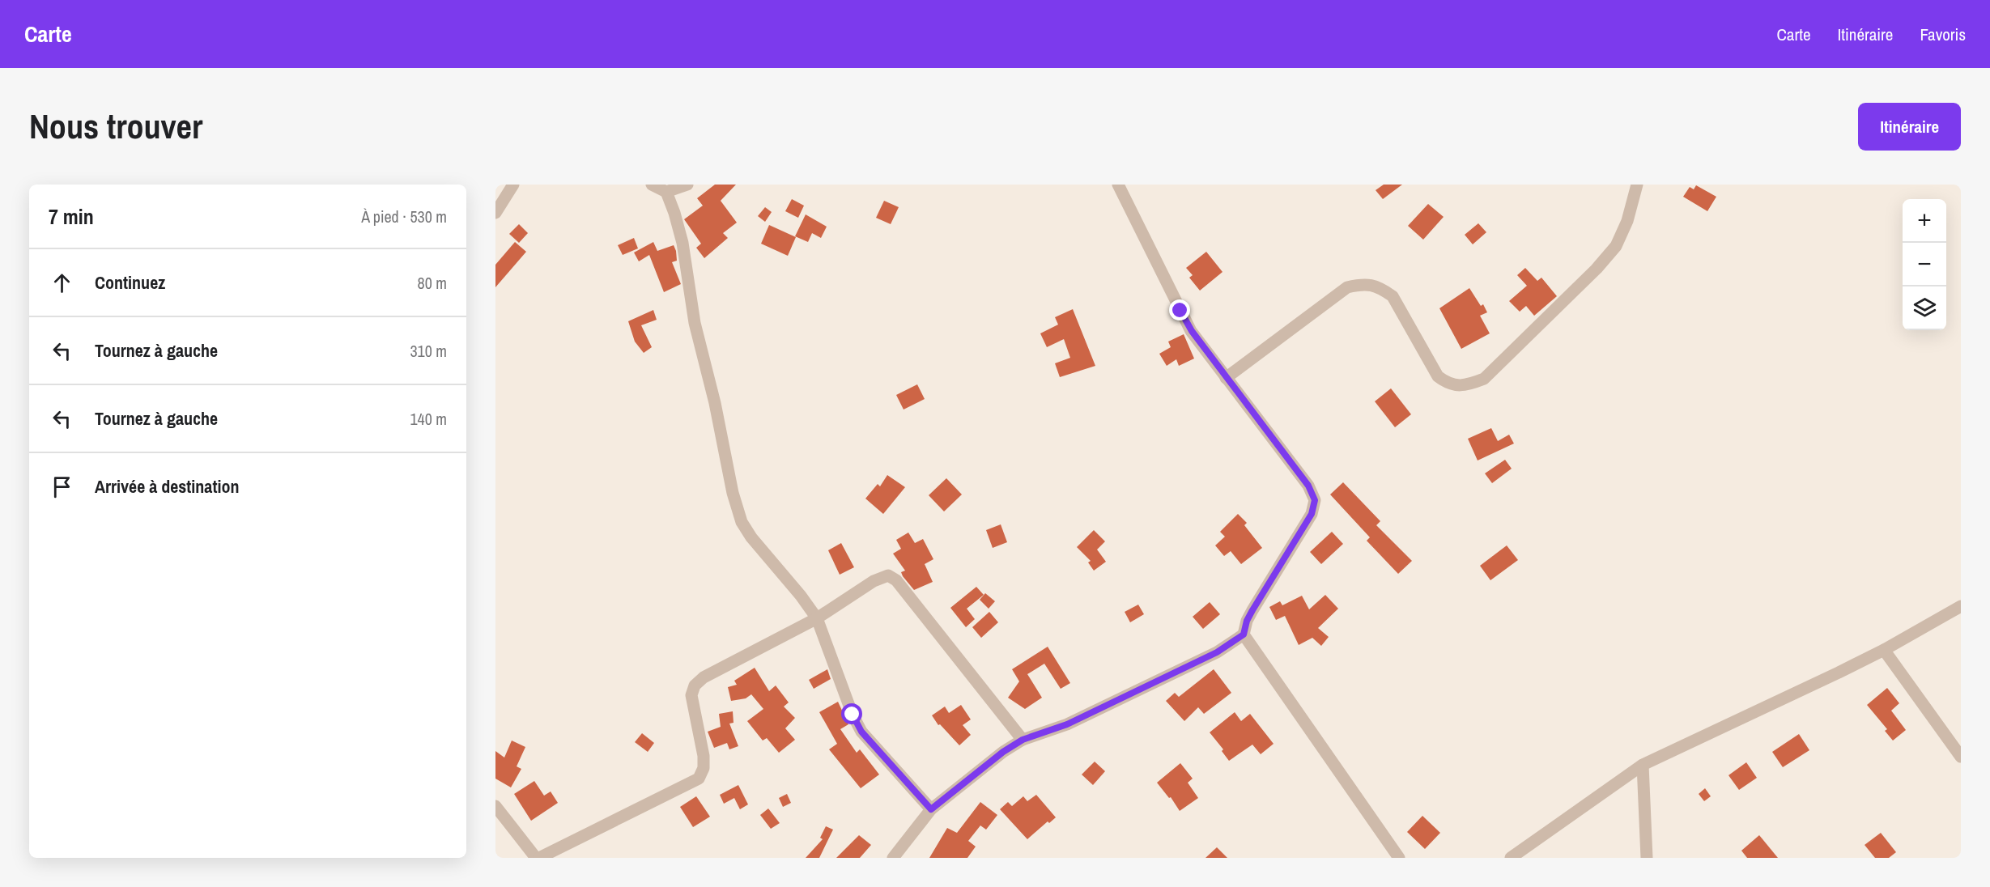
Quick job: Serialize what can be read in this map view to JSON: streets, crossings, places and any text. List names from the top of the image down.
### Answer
{
  "page": {
    "header": "Carte",
    "nav": ["Carte", "Itinéraire", "Favoris"],
    "buttons": "Itinéraire",
    "title": "Nous trouver",
    "heading": ["7 min", "À pied · 530 m"],
    "map_buttons": ["+", "−"],
    "list": [
      ["Continuez", "80 m"],
      ["Tournez à gauche", "310 m"],
      ["Tournez à gauche", "140 m"],
      "Arrivée à destination"
    ]
  }
}
